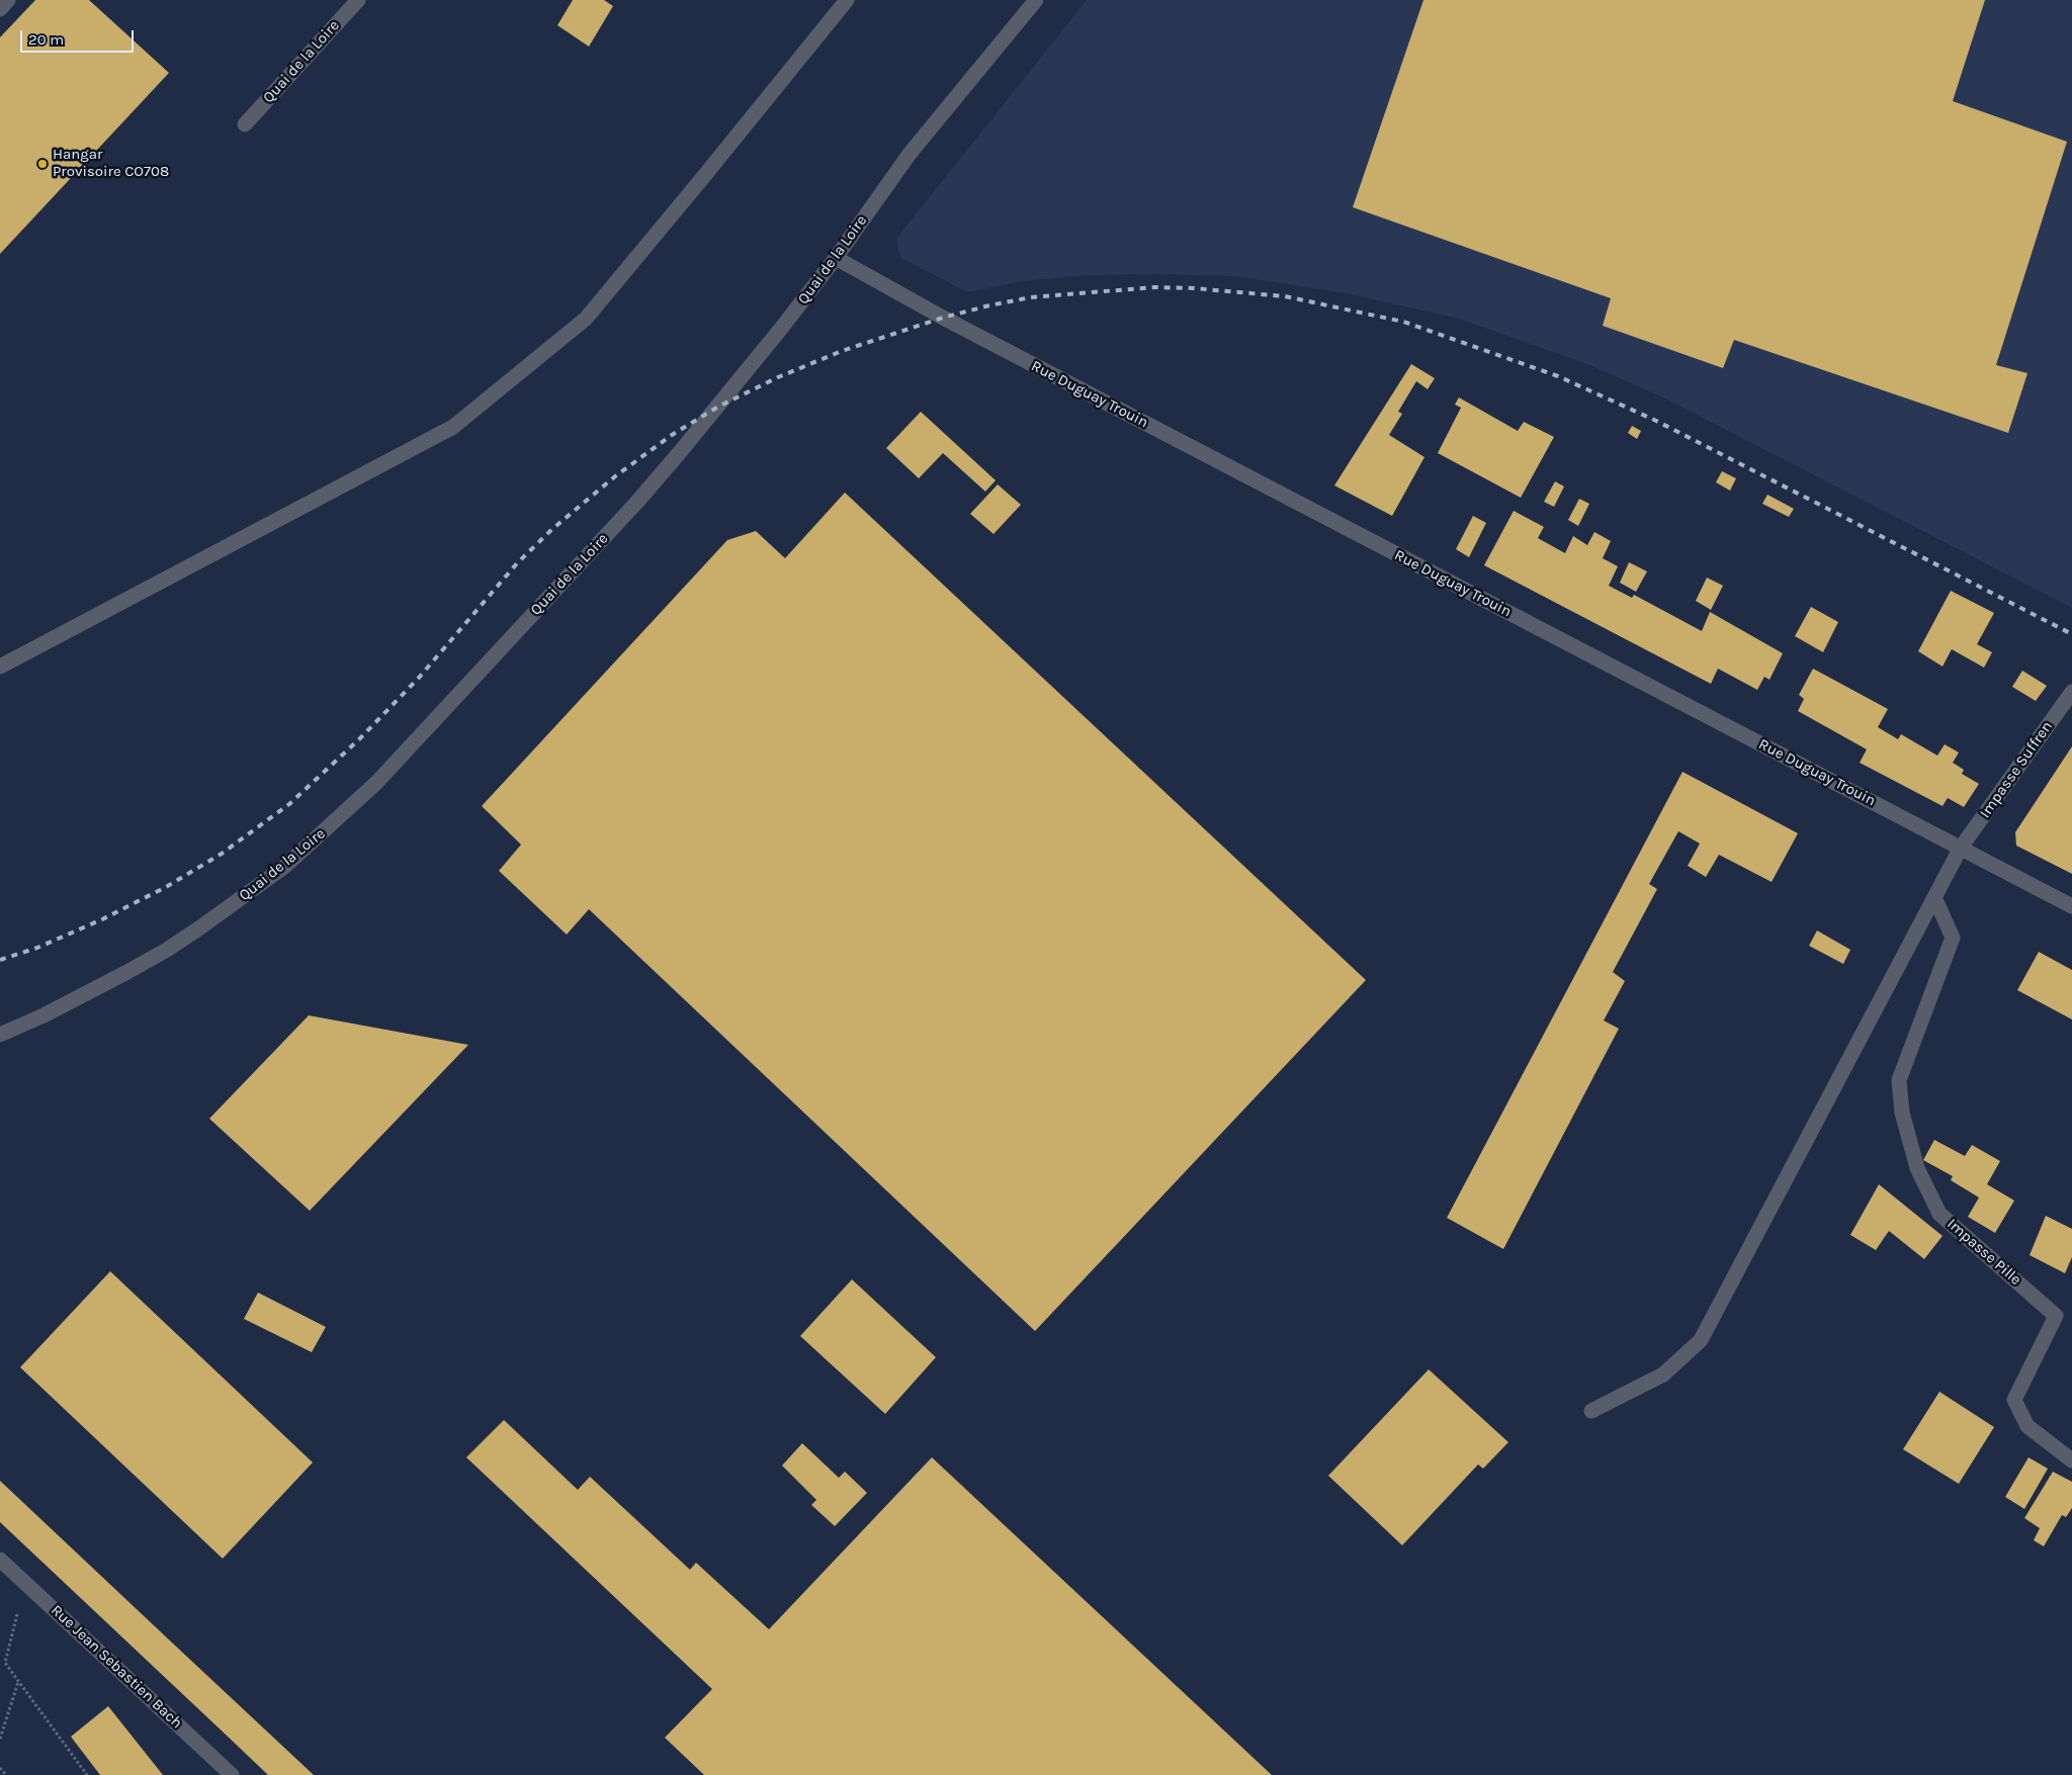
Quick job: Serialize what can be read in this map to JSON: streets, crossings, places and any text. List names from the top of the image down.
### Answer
{
  "streets": {
    "street": [
      "Quai de la Loire",
      "Rue Duguay Trouin",
      "Impasse Suffren",
      "Impasse Pille",
      "Rue Jean Sebastien Bach"
    ]
  },
  "crossings": [
    ["Quai de la Loire", "Rue Duguay Trouin"],
    ["Rue Duguay Trouin", "Impasse Suffren"],
    ["Impasse Suffren", "Impasse Pille"]
  ],
  "places": ["Hangar Provisoire CO708"],
  "scale_bar": "20 m"
}
